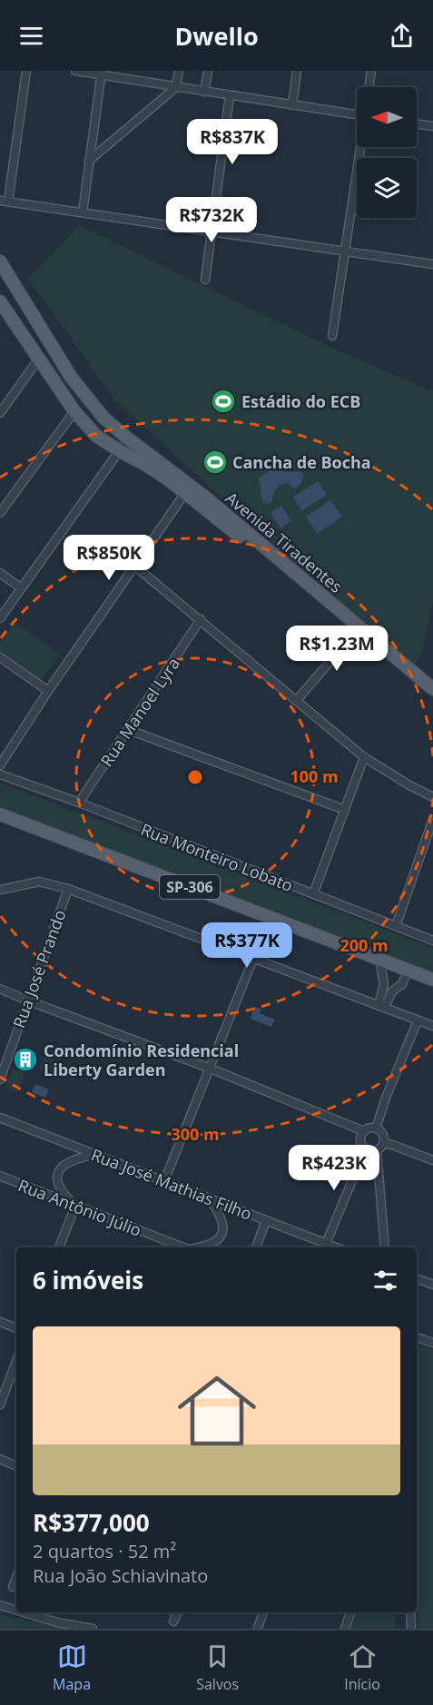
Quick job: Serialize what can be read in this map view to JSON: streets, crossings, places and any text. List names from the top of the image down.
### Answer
{
  "streets": {
    "main road": ["Avenida Tiradentes", "SP-306"],
    "street": [
      "Rua Manoel Lyra",
      "Rua Monteiro Lobato",
      "Rua José Prando",
      "Rua José Mathias Filho",
      "Rua Antônio Júlio"
    ]
  },
  "crossings": [
    ["Rua Manoel Lyra", "Rua Monteiro Lobato"]
  ],
  "places": {
    "sports": ["Estádio do ECB", "Cancha de Bocha"],
    "building": ["Condomínio Residencial Liberty Garden"]
  },
  "north": "left",
  "page": {
    "header": "Dwello",
    "price": [
      "R$837K",
      "R$732K",
      "R$850K",
      "R$1.23M",
      "R$377K",
      "R$423K"
    ],
    "heading": "6 imóveis",
    "list": [
      {
        "name": "R$377,000",
        "note": "2 quartos · 52 m² · Rua João Schiavinato"
      }
    ],
    "tabs": ["Mapa", "Salvos", "Início"]
  },
  "rings": ["100 m", "200 m", "300 m"]
}
